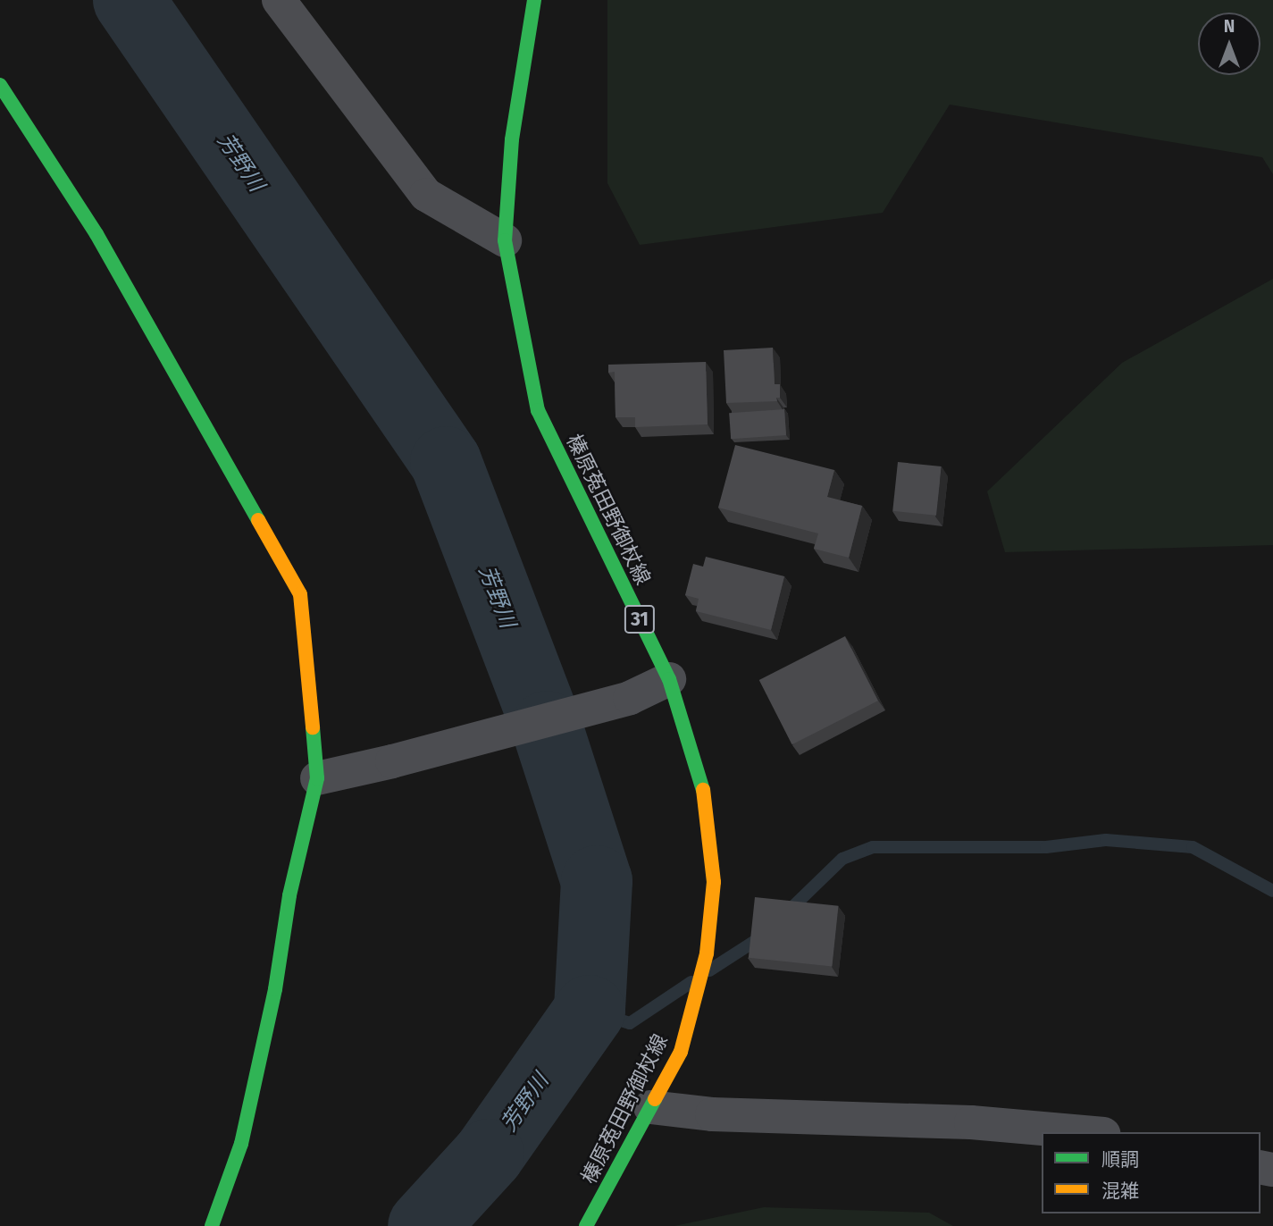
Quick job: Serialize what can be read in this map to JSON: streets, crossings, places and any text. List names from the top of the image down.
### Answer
{
  "streets": {
    "main road": ["榛原菟田野御杖線", "31"]
  },
  "water": ["芳野川"],
  "legend": ["順調", "混雑"],
  "north": "top"
}
